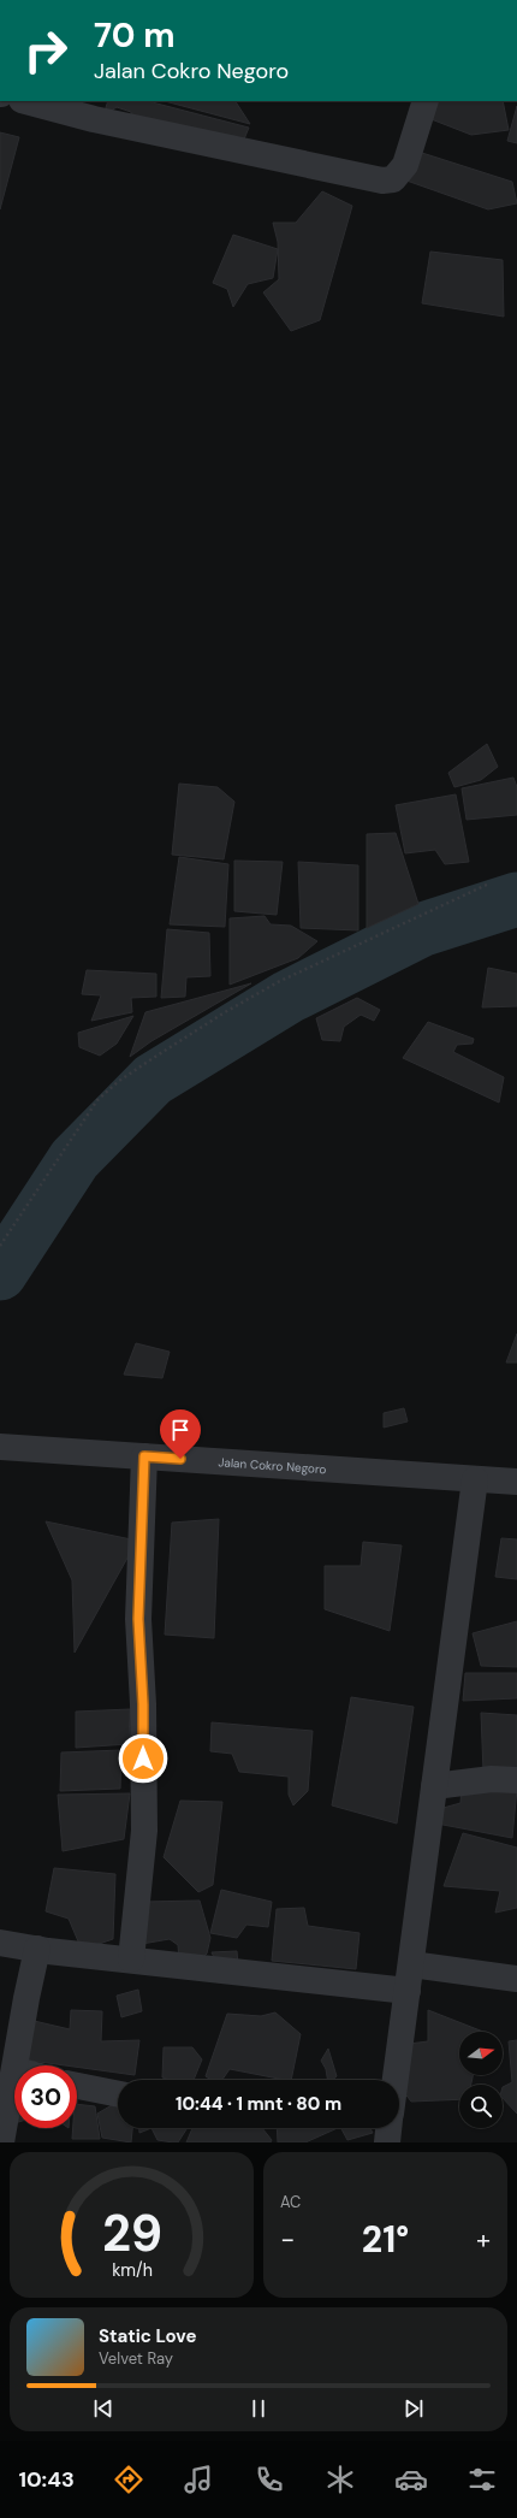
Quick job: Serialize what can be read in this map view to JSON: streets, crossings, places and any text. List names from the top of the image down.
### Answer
{
  "streets": {
    "street": ["Jalan Cokro Negoro"]
  },
  "north": "right",
  "page": {
    "turn": ["70 m", "Jalan Cokro Negoro"],
    "limit": "30",
    "trip": "10:44 · 1 mnt · 80 m",
    "tile": "AC",
    "heat": ["−", "21°", "+"],
    "song": ["Static Love", "Velvet Ray"],
    "tabs": "10:43",
    "gauge": ["29", "km/h"]
  }
}
